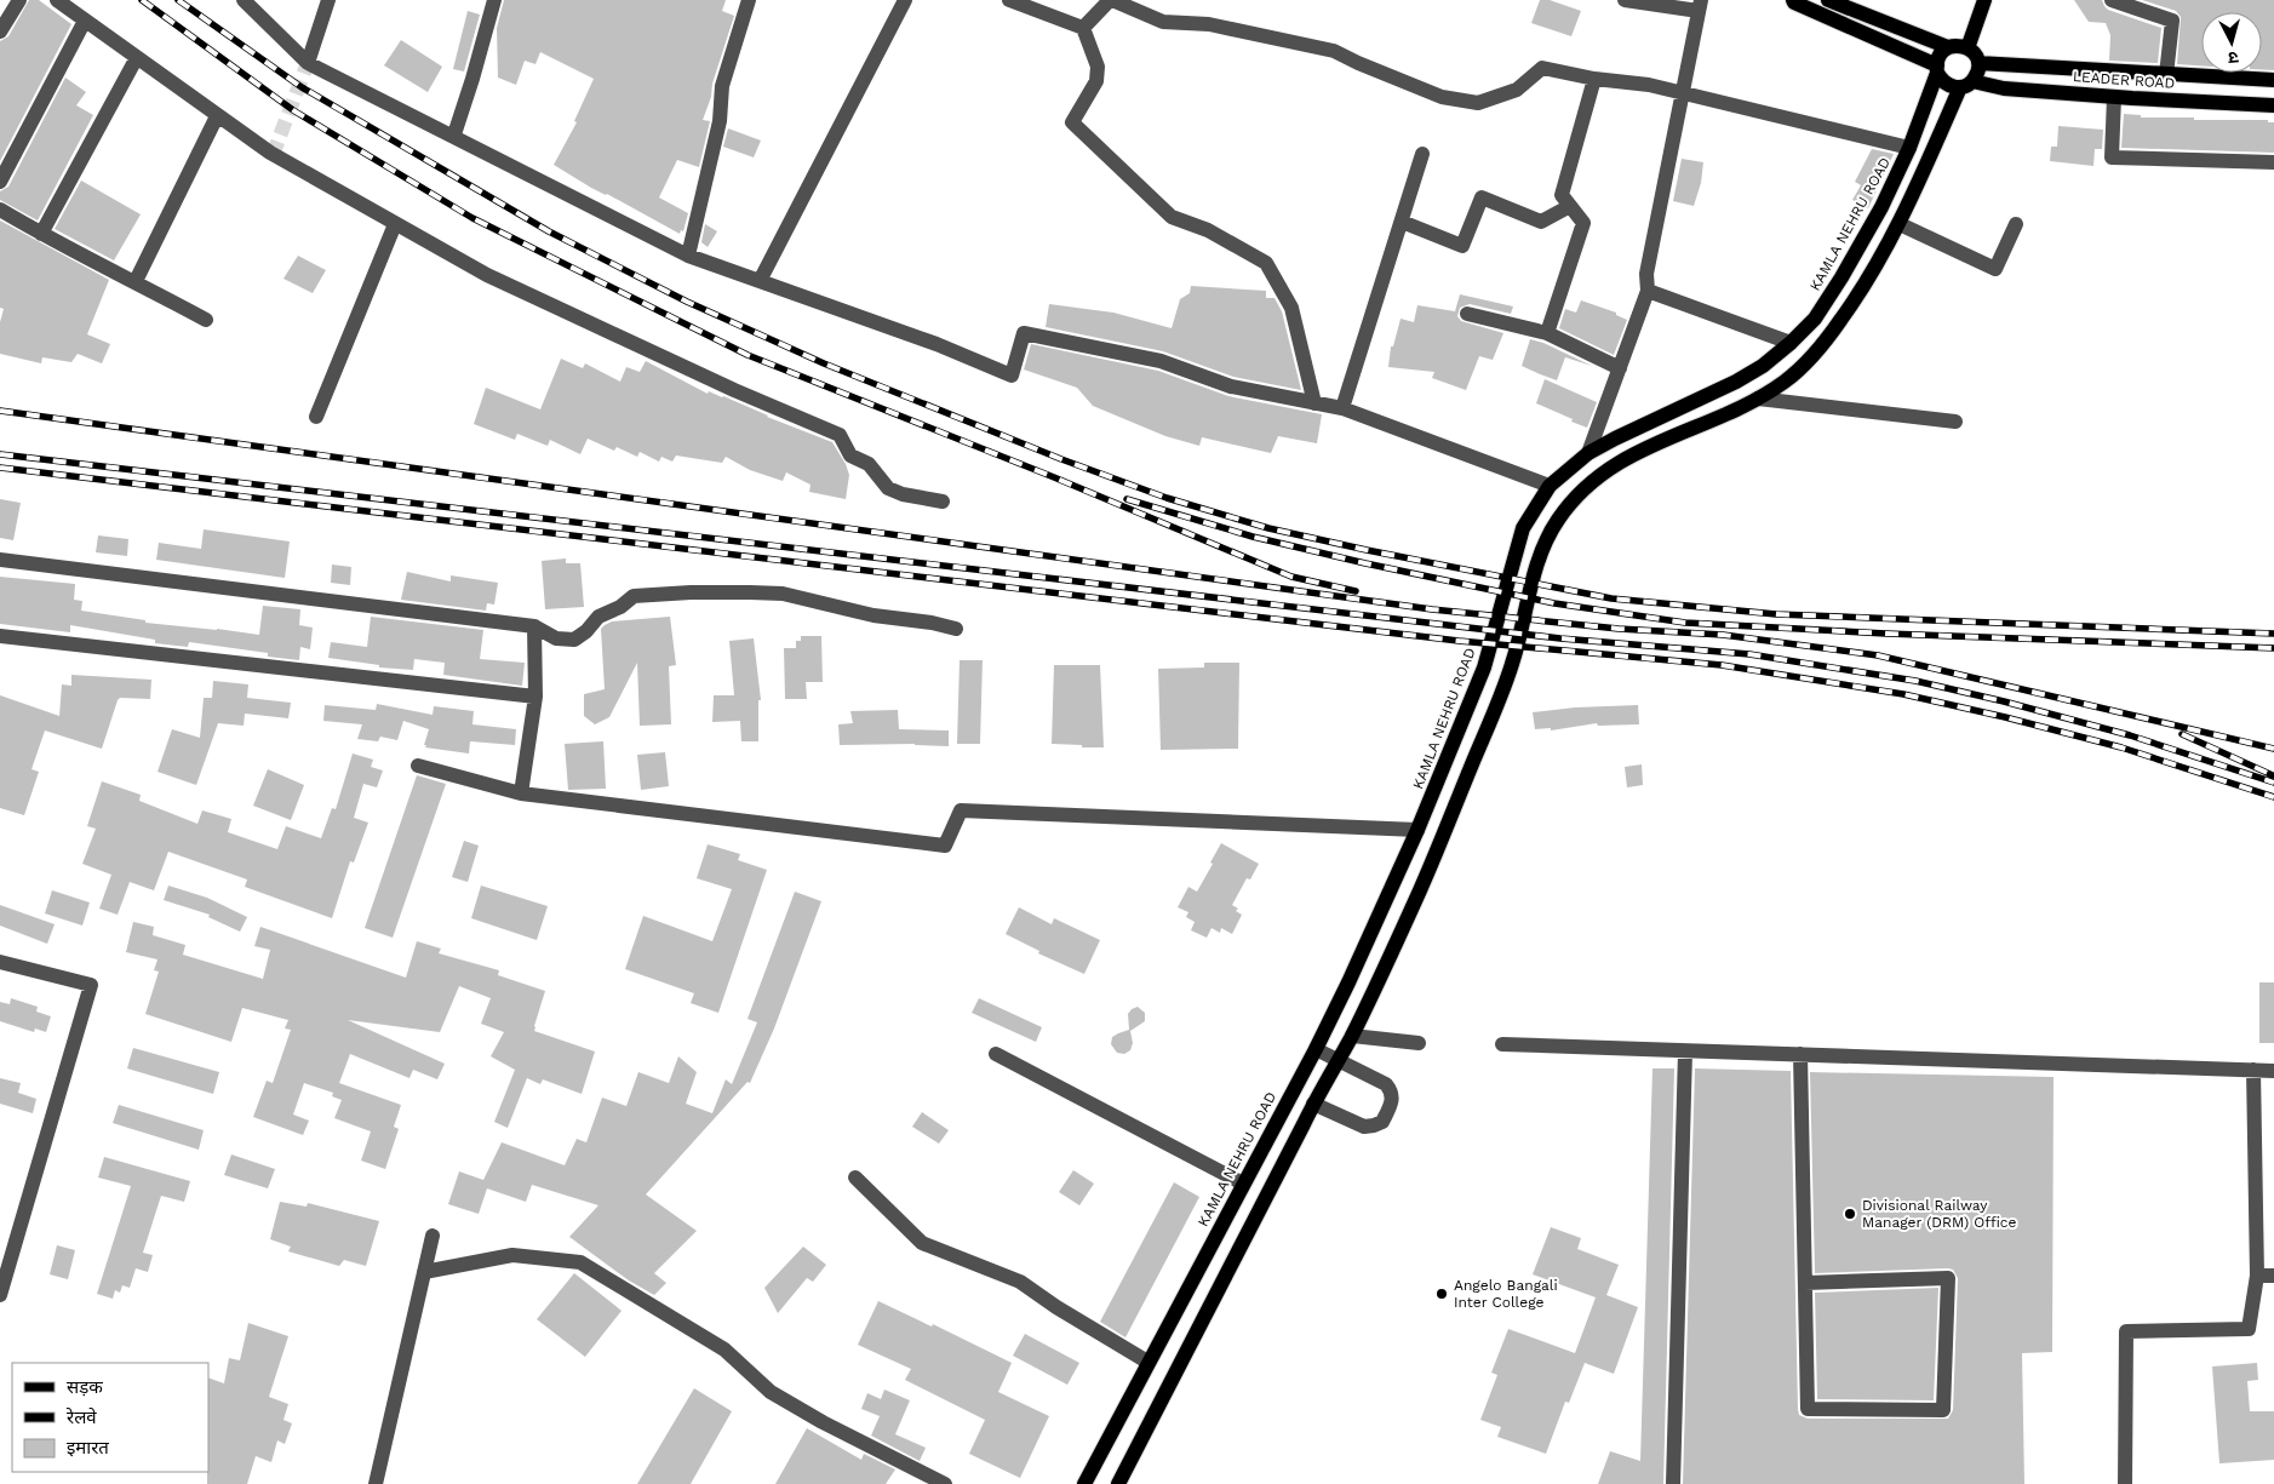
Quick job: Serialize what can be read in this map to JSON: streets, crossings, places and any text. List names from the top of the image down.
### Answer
{
  "streets": {
    "main road": ["LEADER ROAD", "KAMLA NEHRU ROAD"]
  },
  "crossings": [
    ["LEADER ROAD", "KAMLA NEHRU ROAD"]
  ],
  "places": ["Divisional Railway Manager (DRM) Office", "Angelo Bangali Inter College"],
  "legend": ["सड़क", "रेलवे", "इमारत"],
  "north": "bottom"
}
